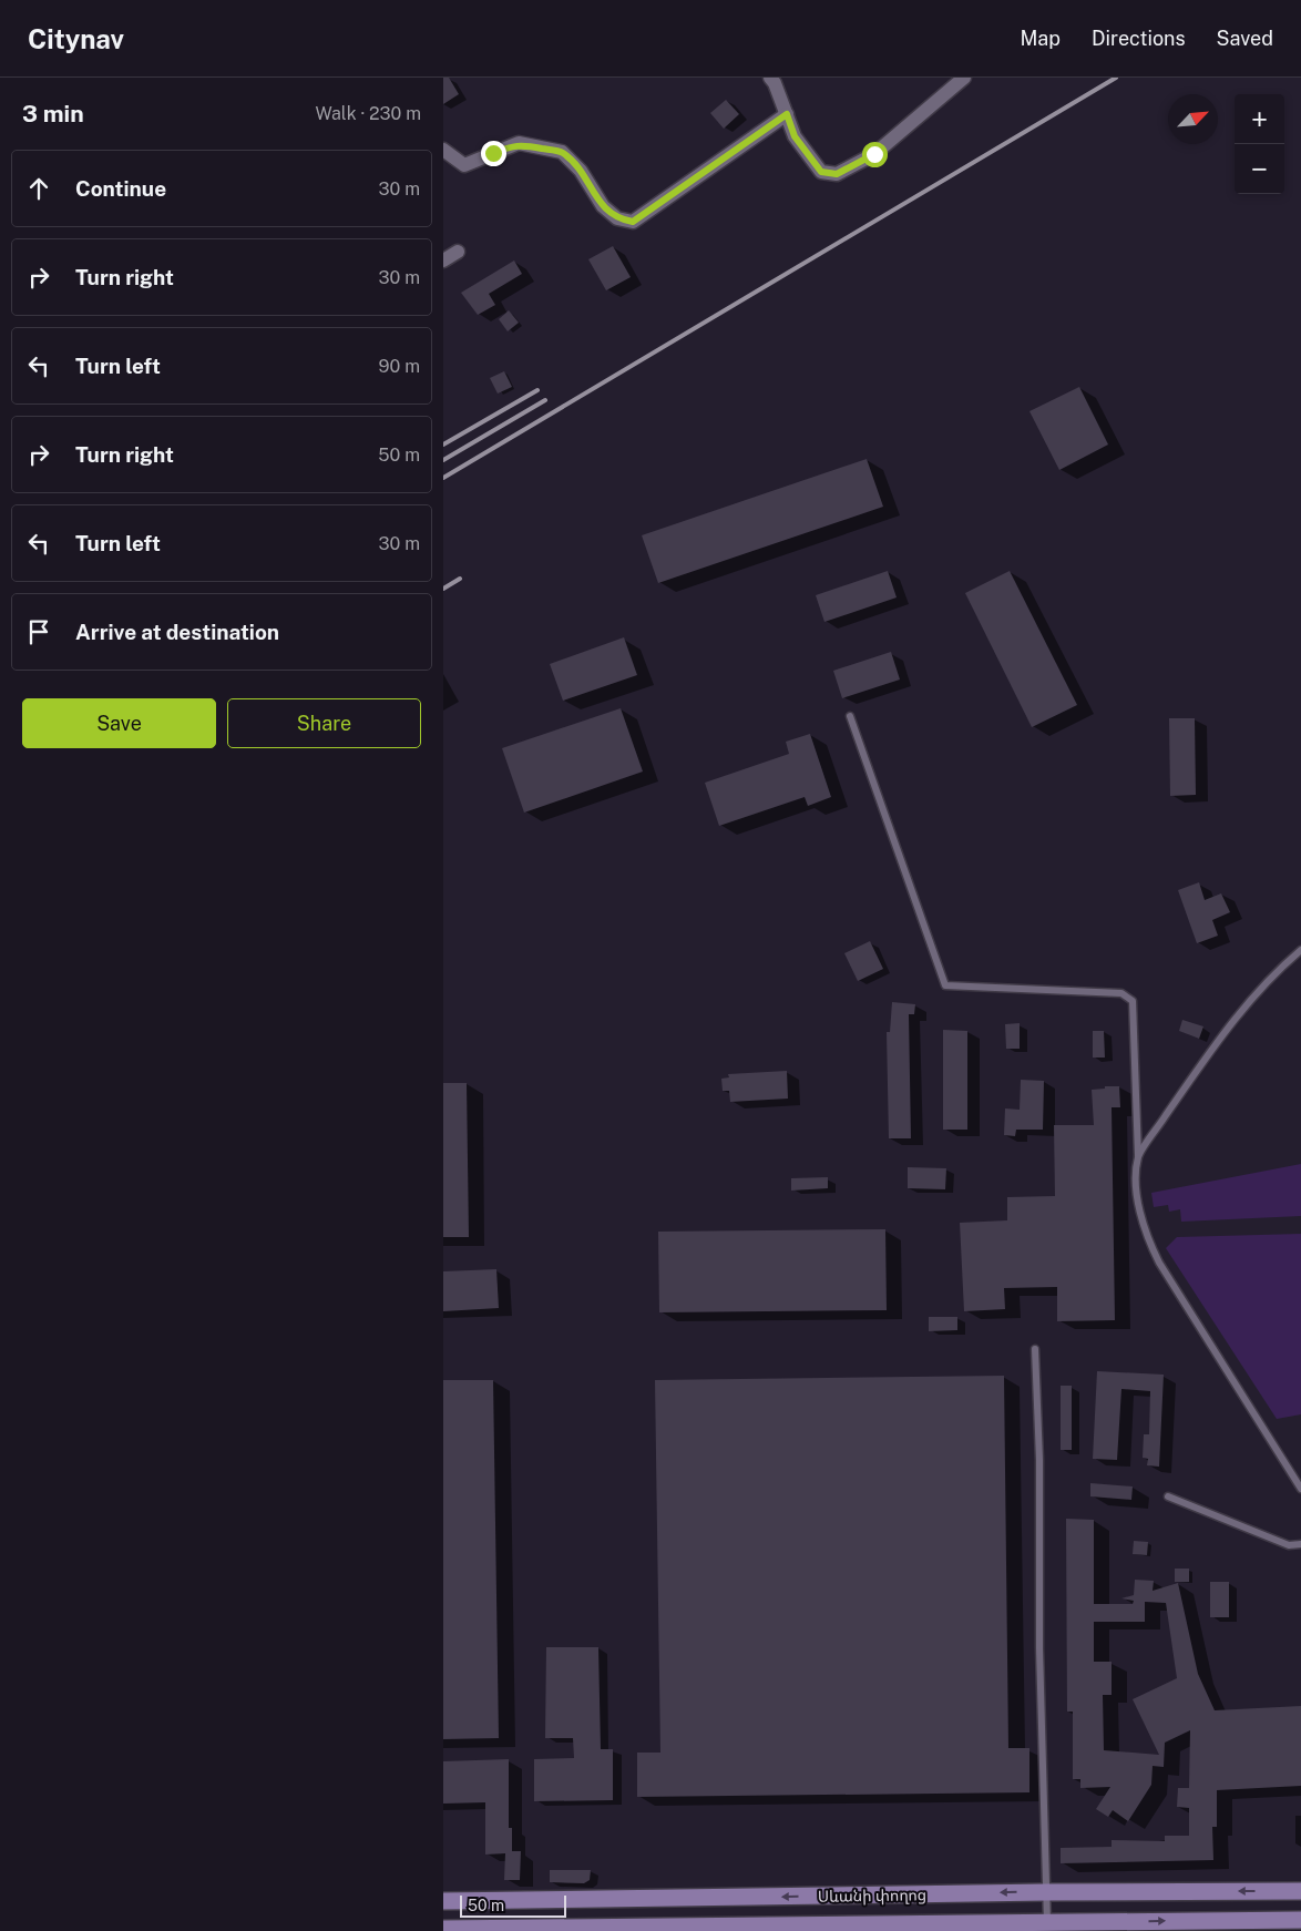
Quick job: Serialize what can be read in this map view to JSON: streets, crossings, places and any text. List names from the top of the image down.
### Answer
{
  "streets": {
    "main road": ["Սևանի փողոց"]
  },
  "scale_bar": "50 m",
  "north": "top right",
  "page": {
    "header": "Citynav",
    "nav": ["Map", "Directions", "Saved"],
    "heading": ["3 min", "Walk · 230 m"],
    "map_buttons": ["+", "−"],
    "list": [
      ["Continue", "30 m"],
      ["Turn right", "30 m"],
      ["Turn left", "90 m"],
      ["Turn right", "50 m"],
      ["Turn left", "30 m"],
      "Arrive at destination"
    ],
    "buttons": ["Save", "Share"],
    "scale": "50 m"
  }
}
